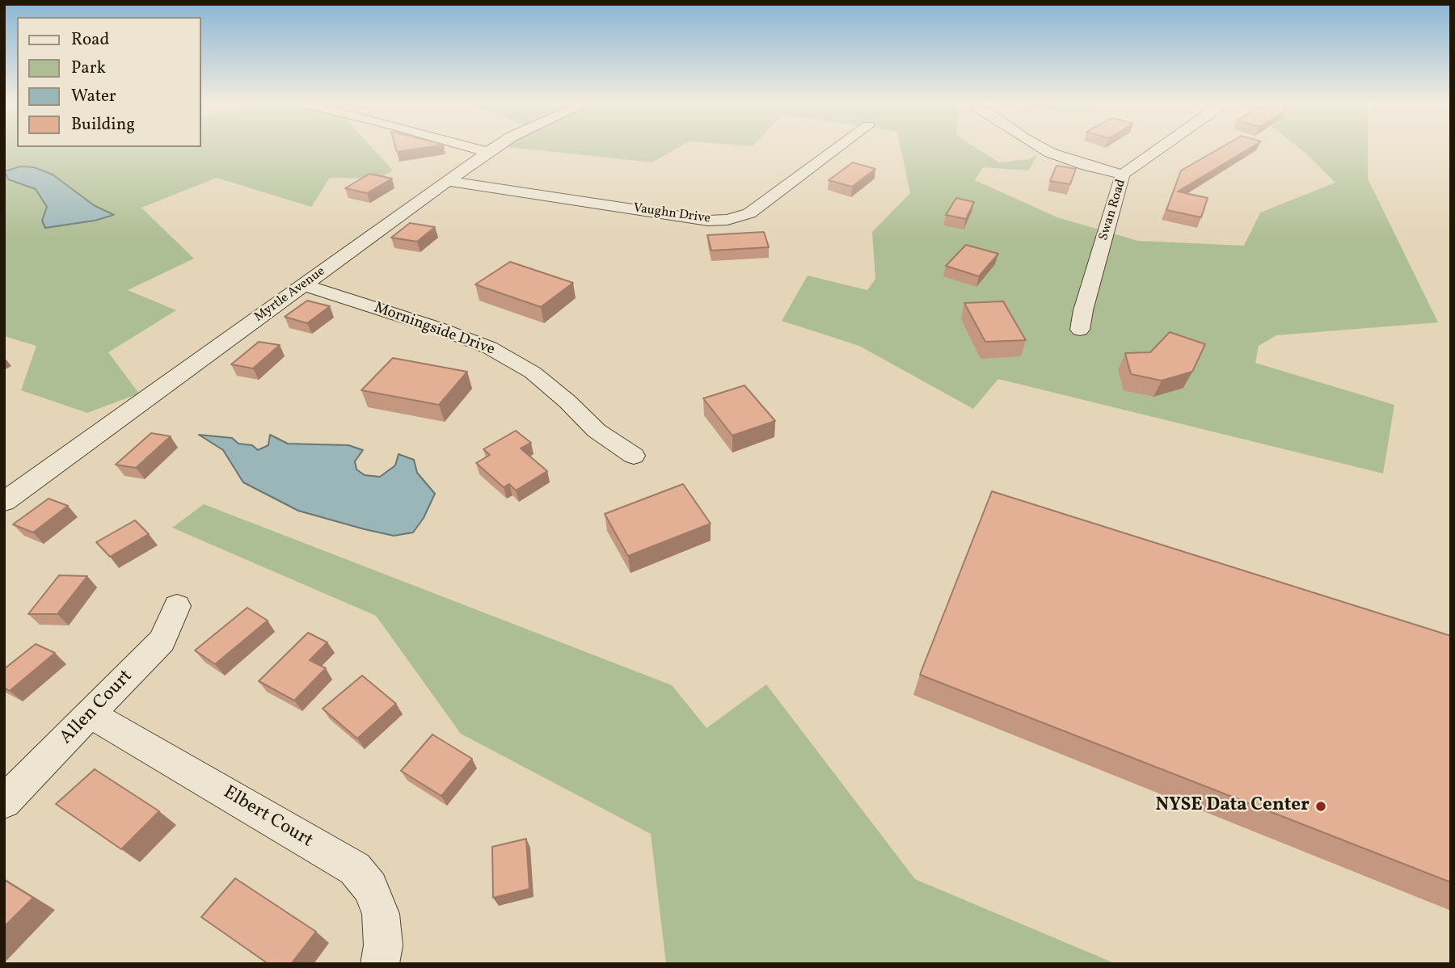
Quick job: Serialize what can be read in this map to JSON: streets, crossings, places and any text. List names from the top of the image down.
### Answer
{
  "streets": {
    "street": [
      "Swan Road",
      "Vaughn Drive",
      "Myrtle Avenue",
      "Morningside Drive",
      "Allen Court",
      "Elbert Court"
    ]
  },
  "crossings": [
    ["Vaughn Drive", "Myrtle Avenue"],
    ["Myrtle Avenue", "Morningside Drive"],
    ["Allen Court", "Elbert Court"]
  ],
  "places": ["NYSE Data Center"],
  "legend": [
    "Road",
    "Park",
    "Water",
    "Building"
  ]
}
